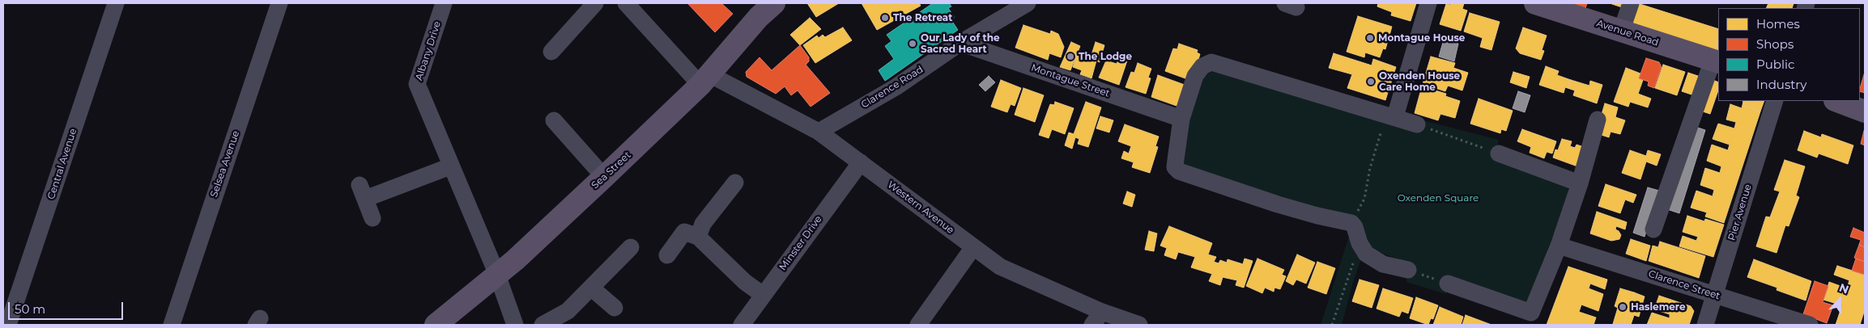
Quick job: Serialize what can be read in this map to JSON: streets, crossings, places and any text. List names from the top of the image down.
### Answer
{
  "streets": {
    "main road": ["Avenue Road", "Sea Street"],
    "street": [
      "Albany Drive",
      "Montague Street",
      "Clarence Road",
      "Central Avenue",
      "Selsea Avenue",
      "Western Avenue",
      "Pier Avenue",
      "Minster Drive",
      "Clarence Street"
    ]
  },
  "crossings": [
    ["Albany Drive", "Sea Street"],
    ["Montague Street", "Clarence Road"],
    ["Clarence Road", "Western Avenue"],
    ["Sea Street", "Western Avenue"],
    ["Western Avenue", "Minster Drive"],
    ["Pier Avenue", "Clarence Street"]
  ],
  "parks": ["Oxenden Square"],
  "places": [
    "The Retreat",
    "Montague House",
    "Our Lady of the Sacred Heart",
    "The Lodge",
    "Oxenden House Care Home",
    "Haslemere"
  ],
  "legend": [
    "Homes",
    "Shops",
    "Public",
    "Industry"
  ],
  "scale_bar": "50 m",
  "north": "top"
}
